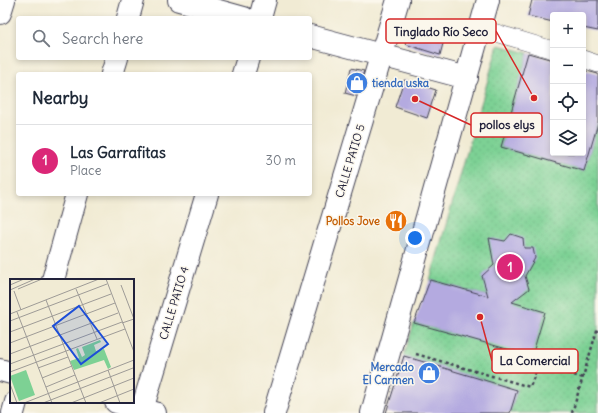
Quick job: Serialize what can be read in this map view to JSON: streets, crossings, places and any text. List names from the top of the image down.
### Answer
{
  "streets": {
    "street": ["CALLE PATIO 5", "CALLE PATIO 4"]
  },
  "places": {
    "shop": ["tienda uska", "Mercado El Carmen"],
    "other": ["Tinglado Río Seco", "pollos elys", "La Comercial"],
    "restaurant": ["Pollos Jove"]
  },
  "page": {
    "map_buttons": ["+", "−"],
    "search": "Search here",
    "heading": "Nearby",
    "list": [
      {
        "mark": "1",
        "name": "Las Garrafitas",
        "note": "Place",
        "value": "30 m"
      }
    ],
    "pins": "1"
  }
}
